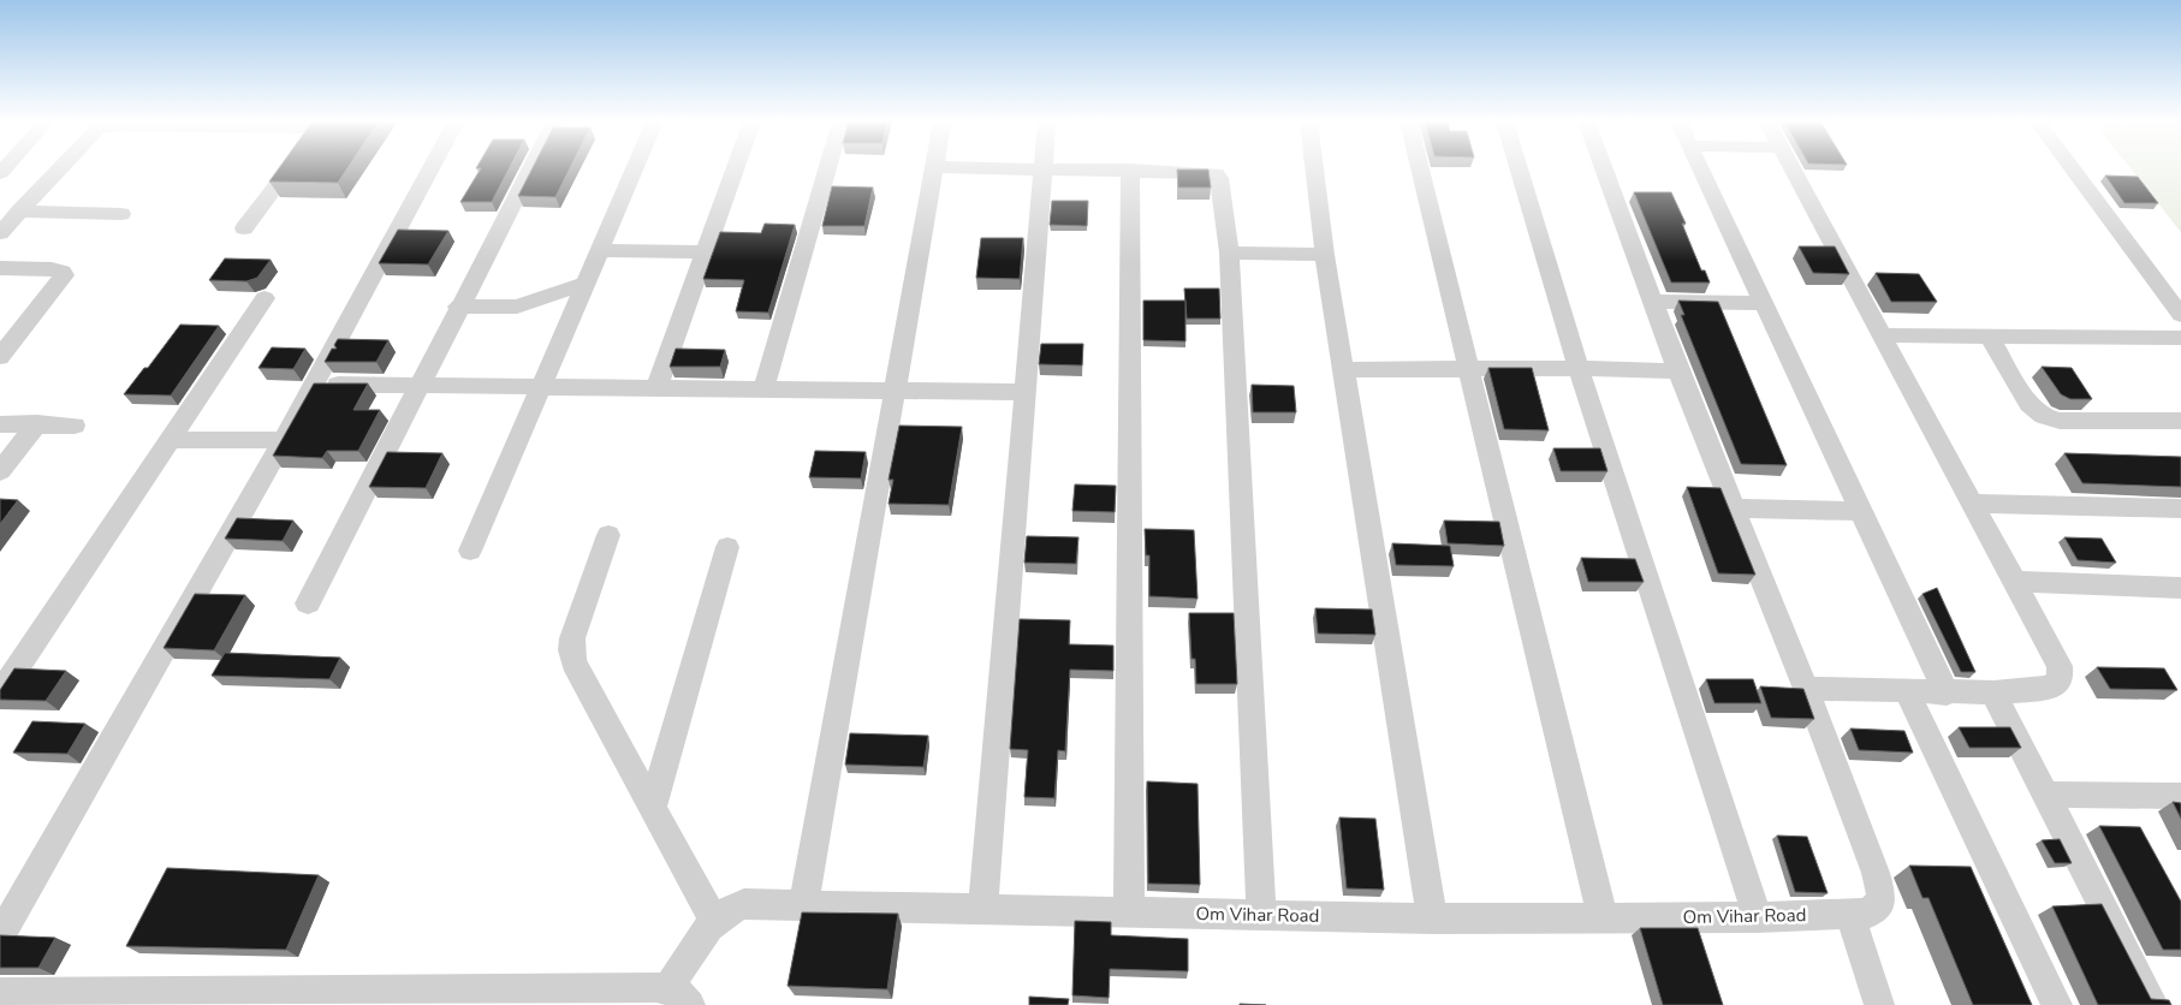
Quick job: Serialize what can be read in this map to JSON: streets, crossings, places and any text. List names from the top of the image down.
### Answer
{
  "streets": {
    "street": ["Om Vihar Road"]
  }
}
